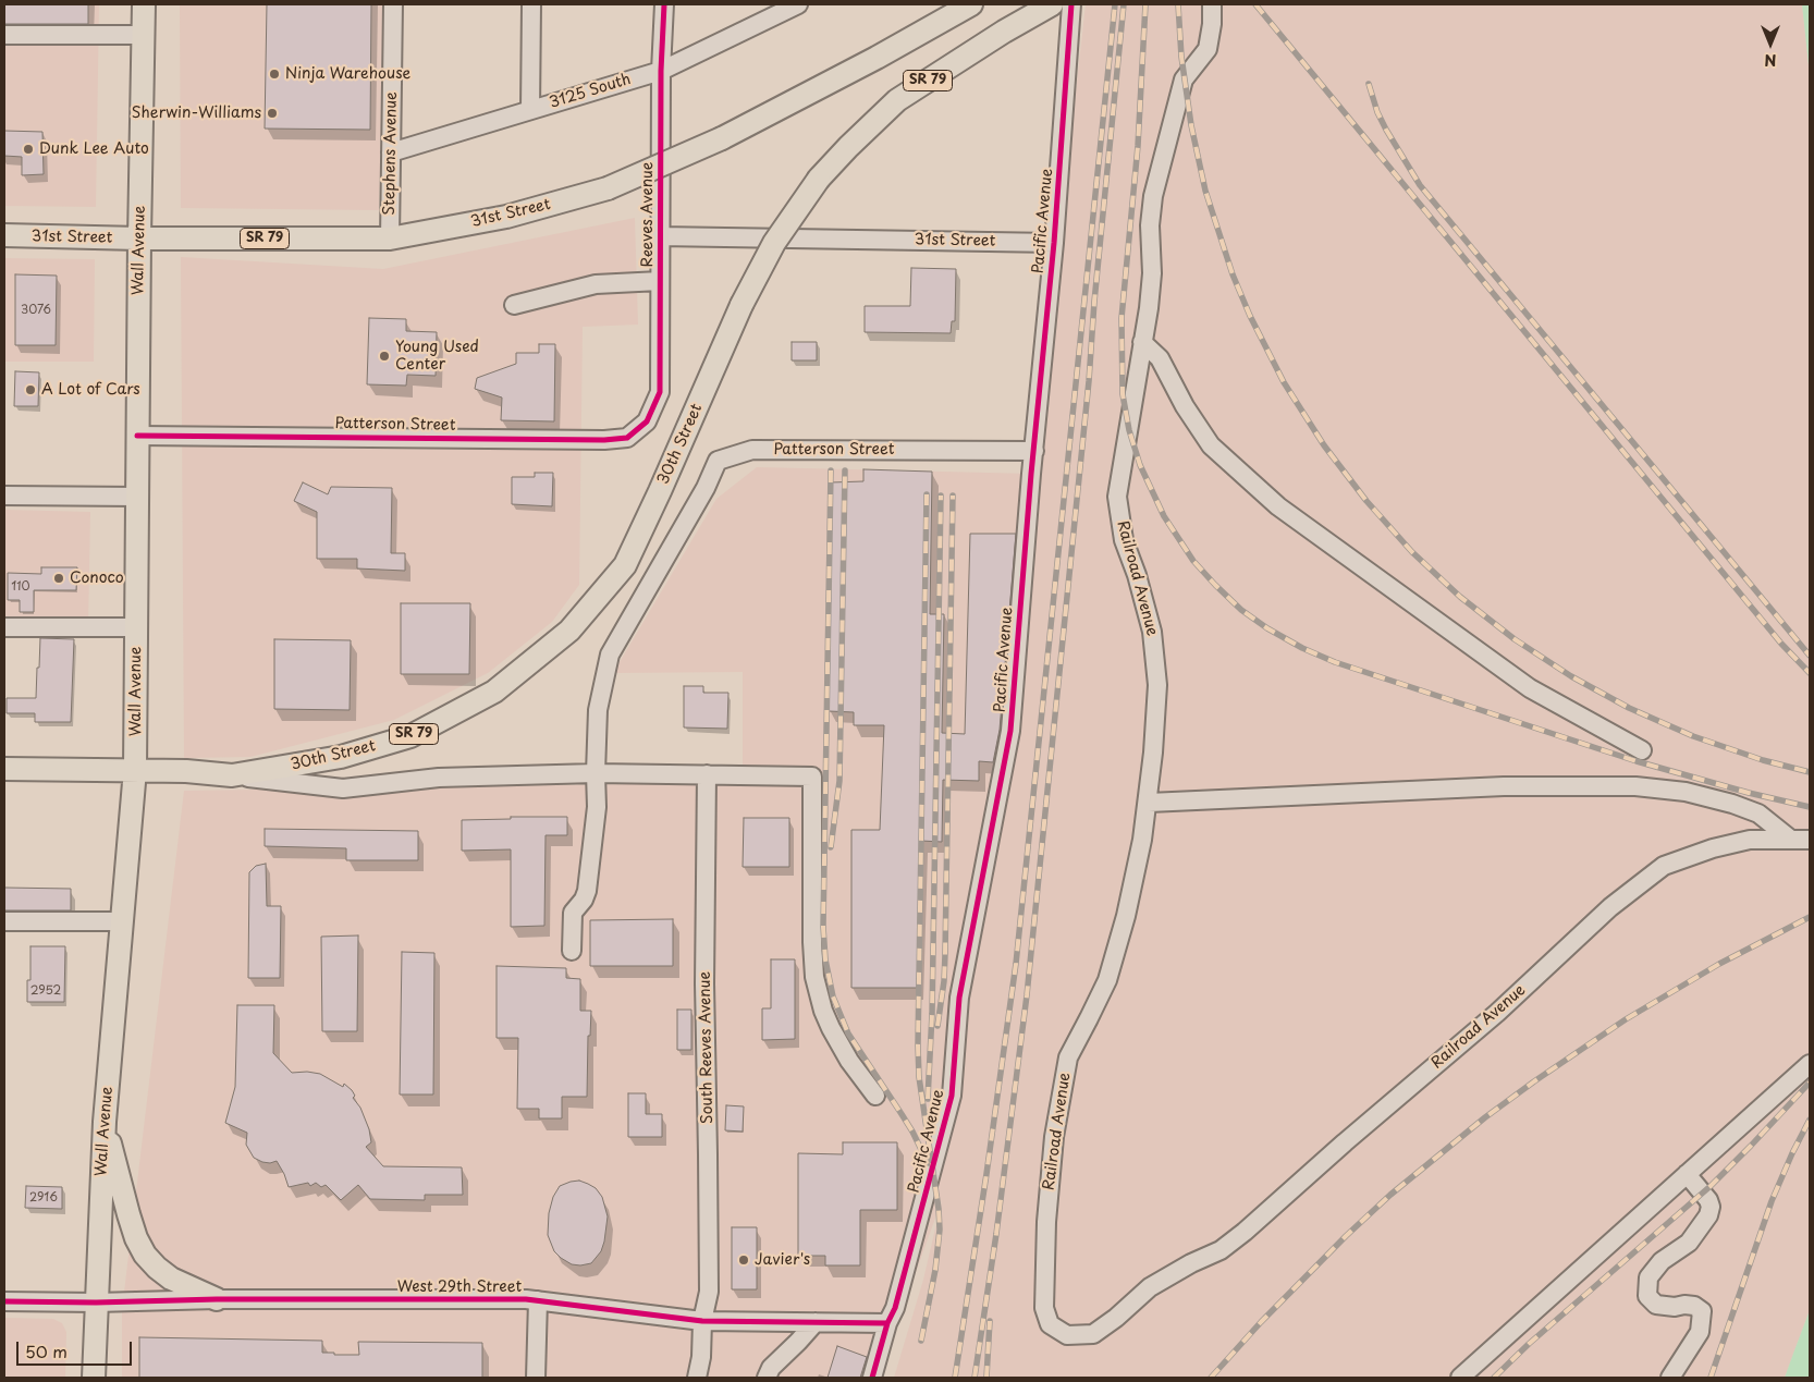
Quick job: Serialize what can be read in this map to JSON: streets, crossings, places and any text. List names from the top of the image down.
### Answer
{
  "streets": {
    "main road": [
      "SR 79",
      "31st Street",
      "Wall Avenue",
      "30th Street"
    ],
    "street": [
      "3125 South",
      "Stephens Avenue",
      "Reeves Avenue",
      "Pacific Avenue",
      "Patterson Street",
      "Railroad Avenue",
      "South Reeves Avenue",
      "West 29th Street"
    ]
  },
  "crossings": [
    ["3125 South", "Stephens Avenue"],
    ["3125 South", "Reeves Avenue"],
    ["Stephens Avenue", "31st Street"],
    ["31st Street", "Reeves Avenue"],
    ["31st Street", "Pacific Avenue"],
    ["31st Street", "Wall Avenue"],
    ["Reeves Avenue", "Patterson Street"],
    ["Pacific Avenue", "Patterson Street"],
    ["Pacific Avenue", "West 29th Street"],
    ["Wall Avenue", "Patterson Street"],
    ["Wall Avenue", "30th Street"],
    ["Wall Avenue", "West 29th Street"],
    ["Patterson Street", "30th Street"],
    ["30th Street", "South Reeves Avenue"],
    ["South Reeves Avenue", "West 29th Street"]
  ],
  "places": [
    "Ninja Warehouse",
    "Sherwin-Williams",
    "Dunk Lee Auto",
    "Young Used Center",
    "A Lot of Cars",
    "Conoco",
    "Javier's"
  ],
  "house_numbers": [
    "3076",
    "110",
    "2952",
    "2916"
  ],
  "scale_bar": "50 m",
  "north": "bottom"
}
